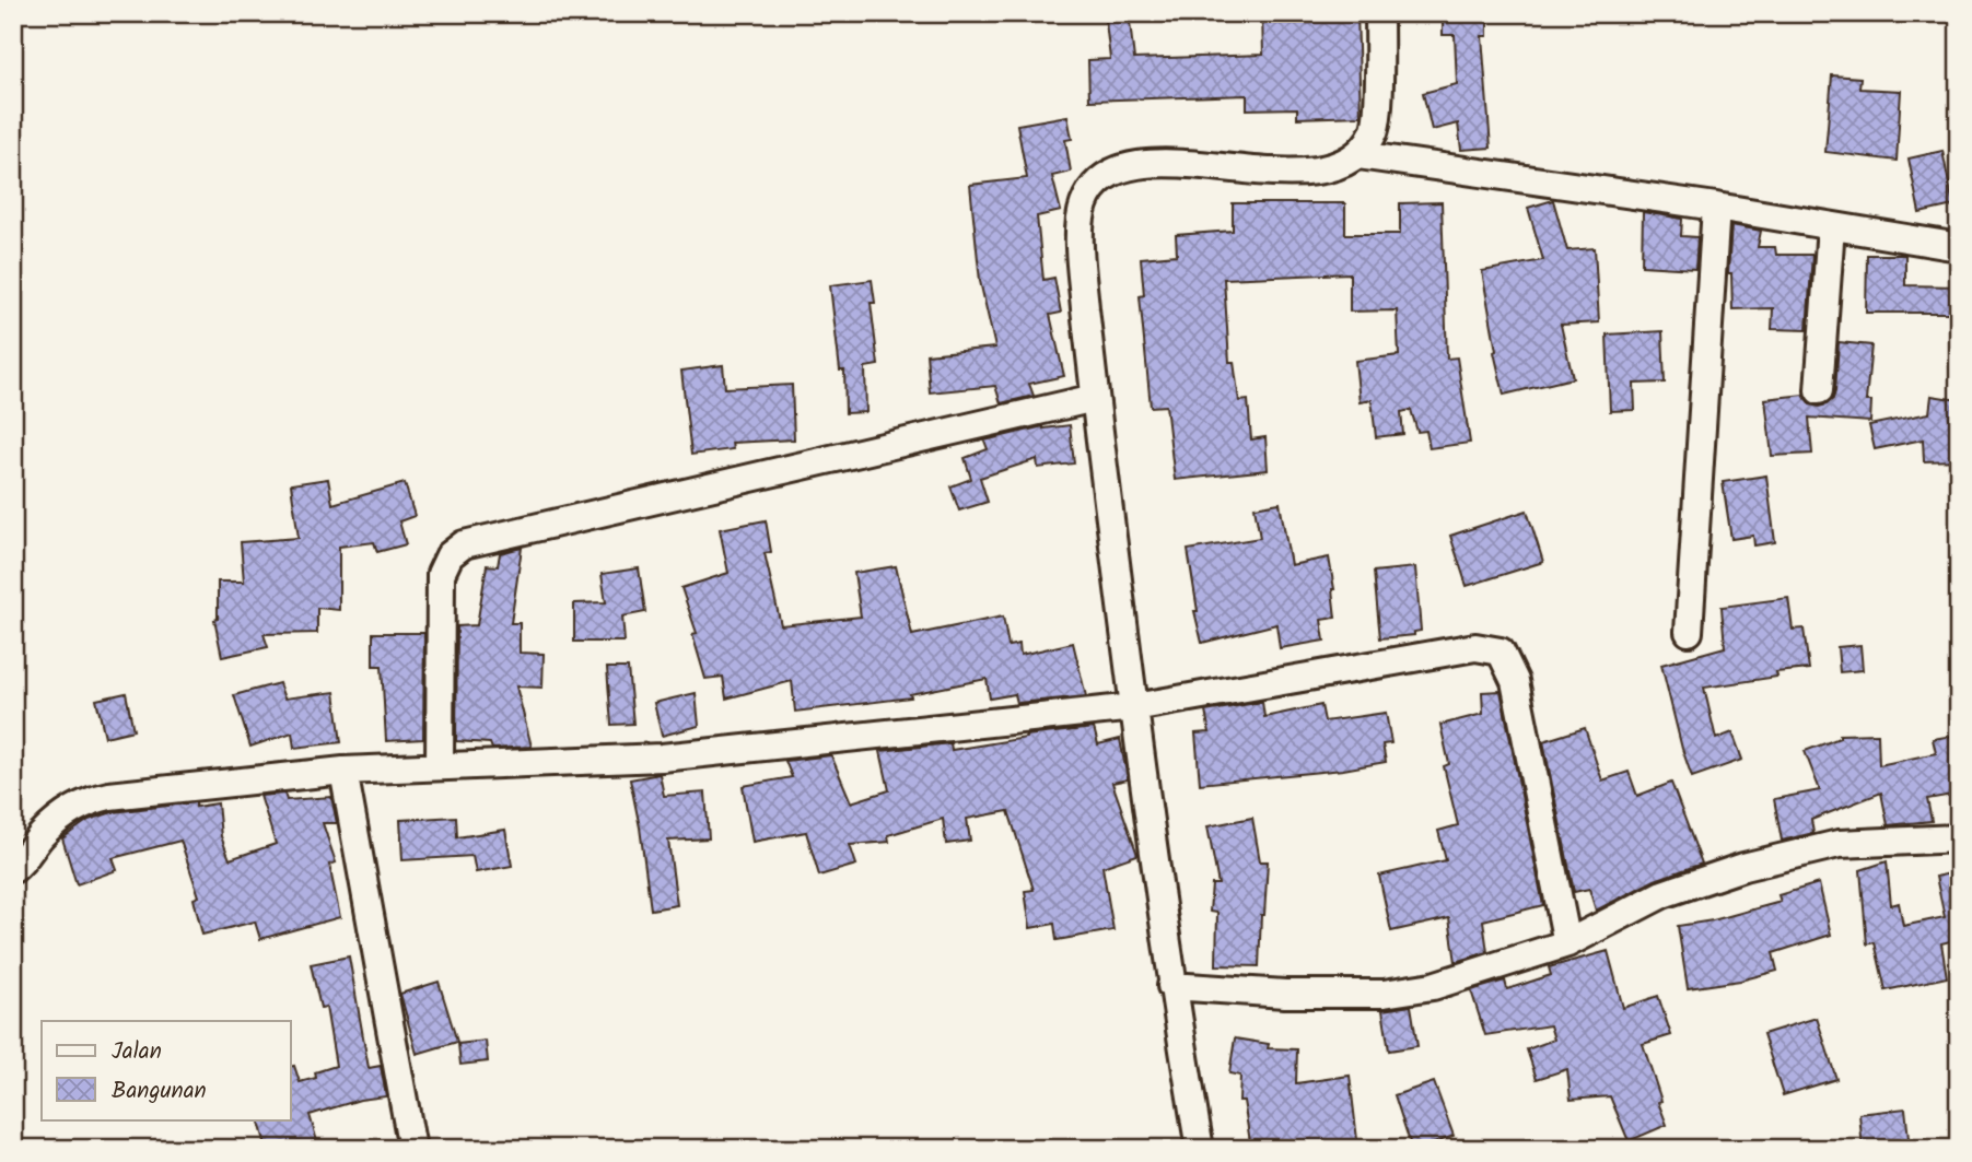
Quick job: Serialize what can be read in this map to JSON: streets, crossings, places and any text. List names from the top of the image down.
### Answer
{
  "legend": ["Jalan", "Bangunan"]
}
